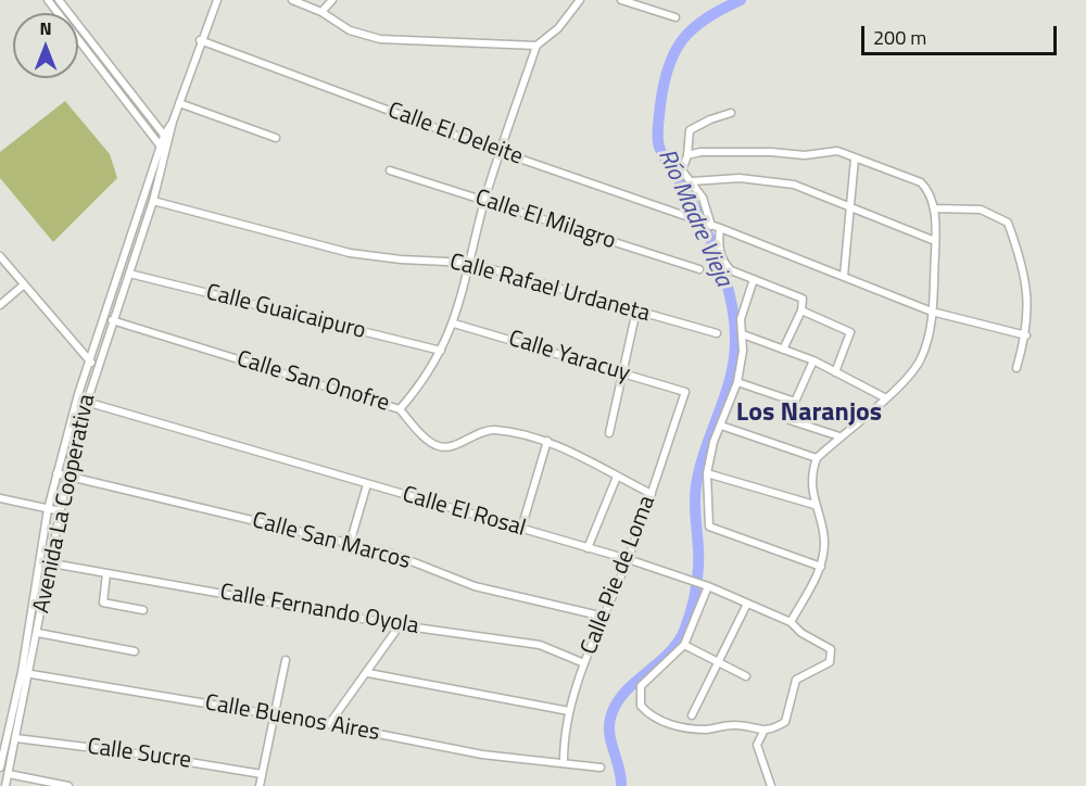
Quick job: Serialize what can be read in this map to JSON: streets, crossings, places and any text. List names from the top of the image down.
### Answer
{
  "streets": {
    "street": [
      "Calle El Deleite",
      "Calle El Milagro",
      "Calle Rafael Urdaneta",
      "Calle Guaicaipuro",
      "Calle Yaracuy",
      "Calle San Onofre",
      "Avenida La Cooperativa",
      "Calle El Rosal",
      "Calle San Marcos",
      "Calle Pie de Loma",
      "Calle Fernando Oyola",
      "Calle Buenos Aires",
      "Calle Sucre"
    ]
  },
  "crossings": [
    ["Calle El Deleite", "Avenida La Cooperativa"],
    ["Calle Rafael Urdaneta", "Avenida La Cooperativa"],
    ["Calle Guaicaipuro", "Avenida La Cooperativa"],
    ["Calle Yaracuy", "Calle Pie de Loma"],
    ["Calle San Onofre", "Avenida La Cooperativa"],
    ["Calle San Onofre", "Calle Pie de Loma"],
    ["Avenida La Cooperativa", "Calle El Rosal"],
    ["Avenida La Cooperativa", "Calle San Marcos"],
    ["Avenida La Cooperativa", "Calle Fernando Oyola"],
    ["Avenida La Cooperativa", "Calle Buenos Aires"],
    ["Avenida La Cooperativa", "Calle Sucre"],
    ["Calle El Rosal", "Calle Pie de Loma"],
    ["Calle San Marcos", "Calle Pie de Loma"],
    ["Calle Pie de Loma", "Calle Fernando Oyola"],
    ["Calle Pie de Loma", "Calle Buenos Aires"]
  ],
  "districts": ["Los Naranjos"],
  "water": ["Río Madre Vieja"],
  "scale_bar": "200 m",
  "north": "top"
}
